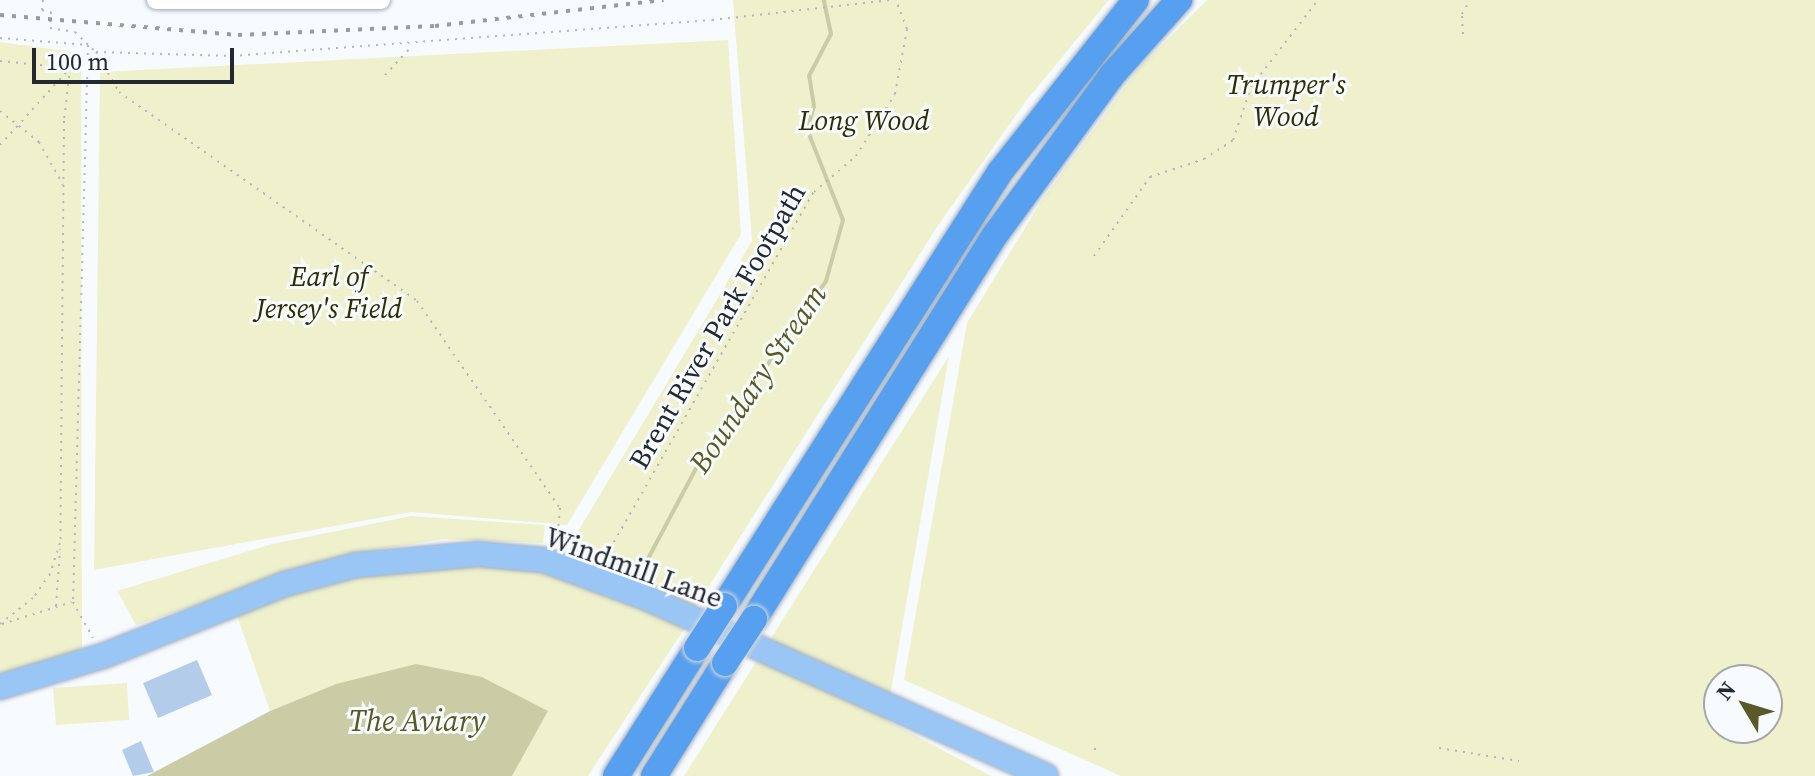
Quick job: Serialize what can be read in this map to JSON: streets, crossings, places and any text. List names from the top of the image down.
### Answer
{
  "streets": {
    "main road": ["Windmill Lane"],
    "path": ["Brent River Park Footpath"]
  },
  "water": ["Boundary Stream", "The Aviary"],
  "parks": ["Trumper's Wood", "Long Wood", "Earl of Jersey's Field"],
  "scale_bar": "100 m",
  "north": "top left"
}
